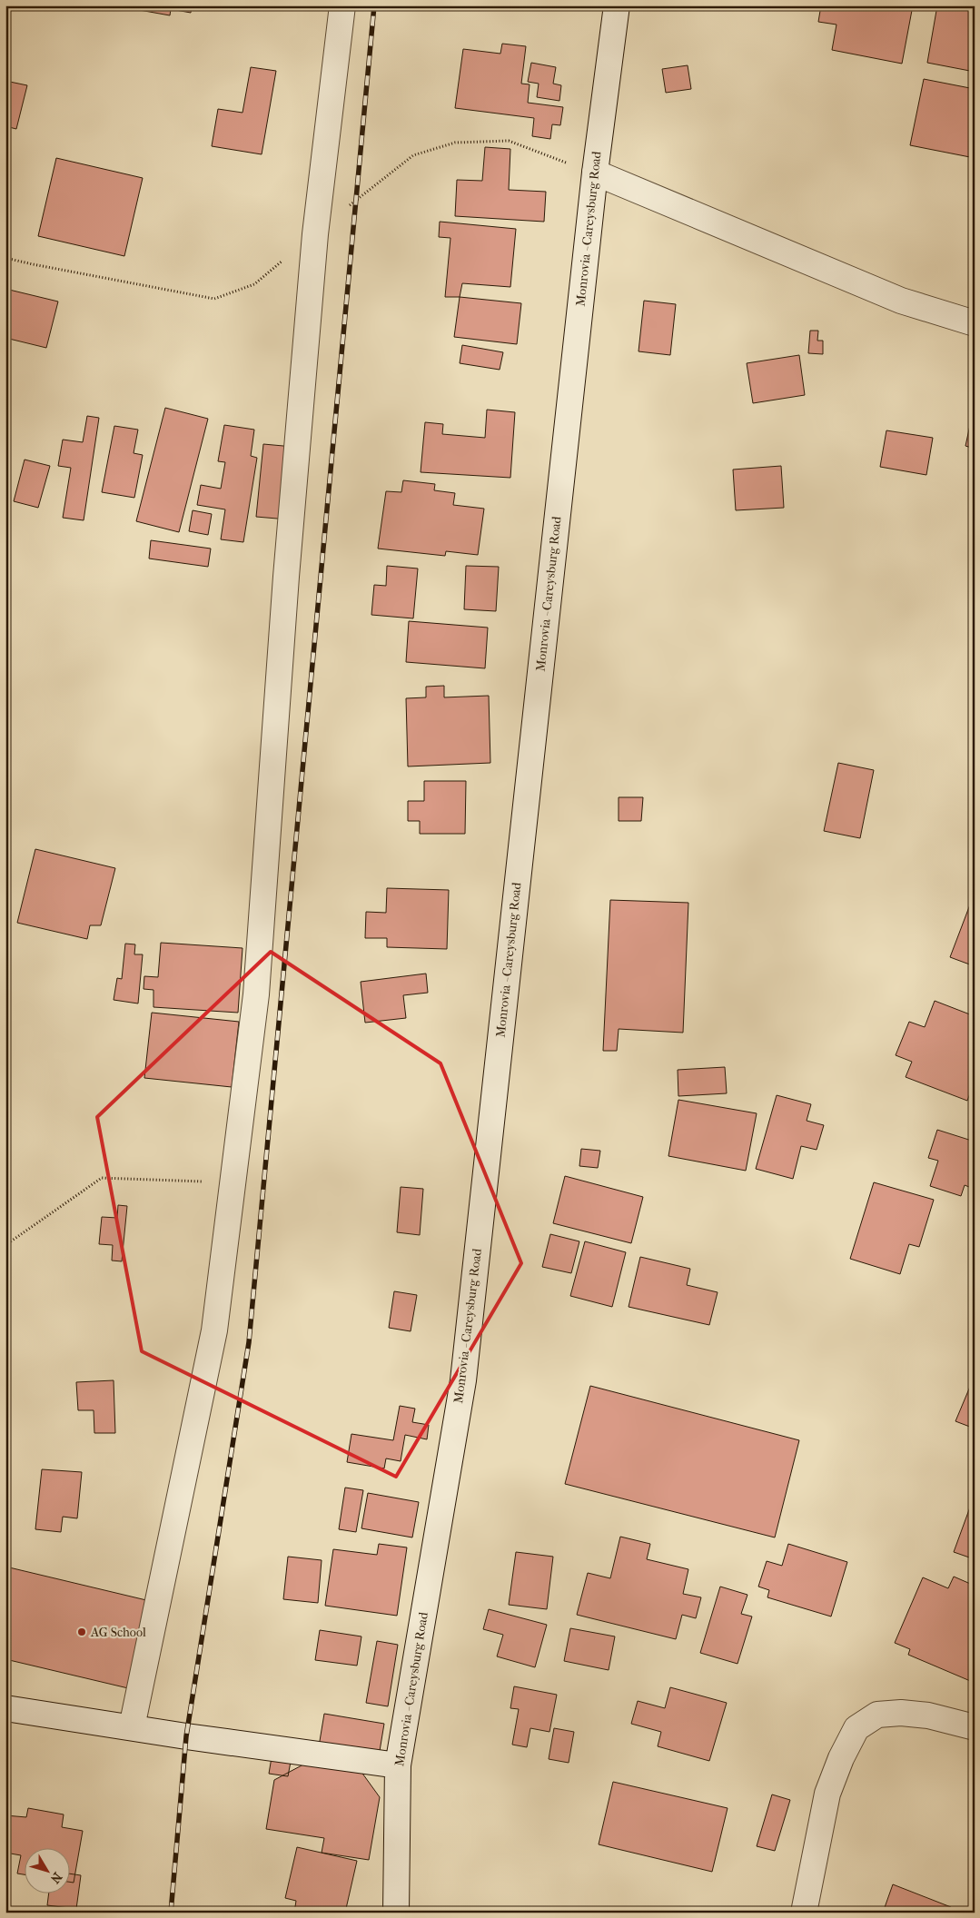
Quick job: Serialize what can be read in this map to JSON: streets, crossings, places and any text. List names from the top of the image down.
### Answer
{
  "streets": {
    "street": ["Monrovia - Careysburg Road"]
  },
  "places": ["AG School"],
  "north": "bottom right"
}
